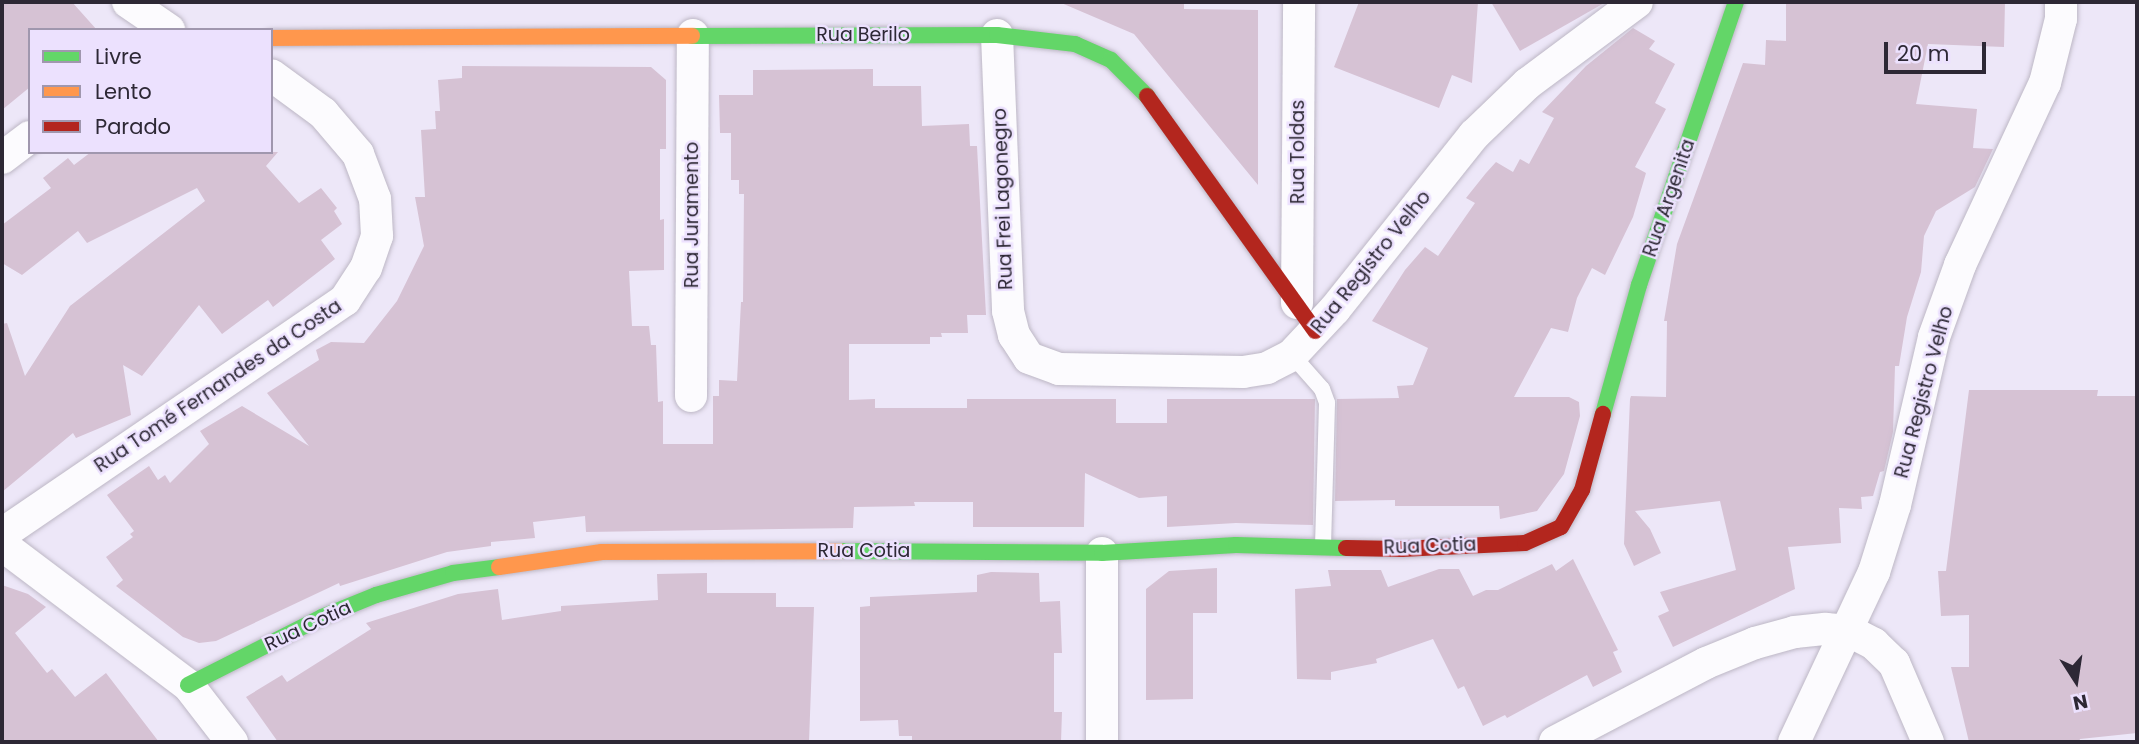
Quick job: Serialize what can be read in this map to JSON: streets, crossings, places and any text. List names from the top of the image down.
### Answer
{
  "streets": {
    "street": [
      "Rua Berilo",
      "Rua Toldas",
      "Rua Argenita",
      "Rua Frei Lagonegro",
      "Rua Juramento",
      "Rua Registro Velho",
      "Rua Tomé Fernandes da Costa",
      "Rua Cotia"
    ]
  },
  "crossings": [
    ["Rua Berilo", "Rua Toldas"],
    ["Rua Berilo", "Rua Frei Lagonegro"],
    ["Rua Berilo", "Rua Juramento"],
    ["Rua Berilo", "Rua Registro Velho"],
    ["Rua Argenita", "Rua Cotia"],
    ["Rua Frei Lagonegro", "Rua Registro Velho"]
  ],
  "legend": ["Livre", "Lento", "Parado"],
  "scale_bar": "20 m",
  "north": "bottom"
}
